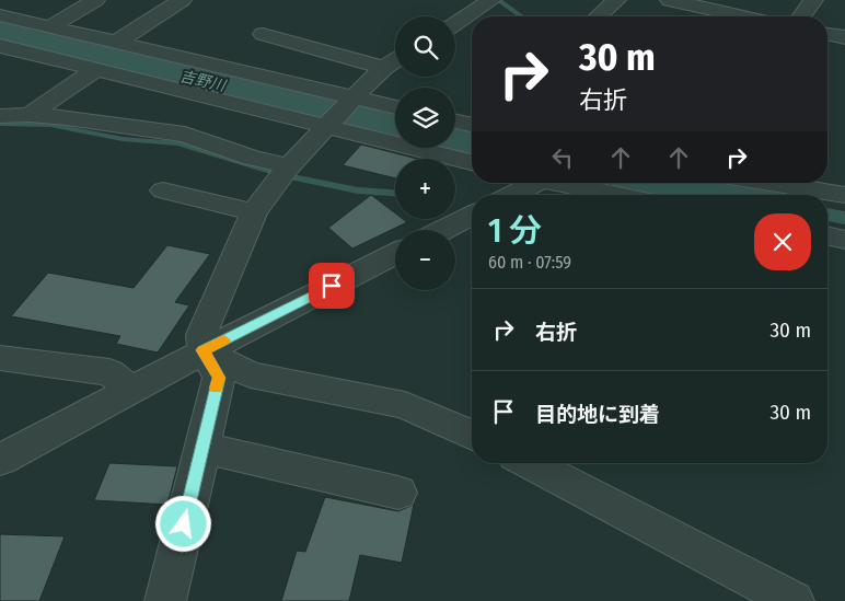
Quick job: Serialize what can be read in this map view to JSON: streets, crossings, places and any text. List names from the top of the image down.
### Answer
{
  "water": ["吉野川"],
  "page": {
    "map_buttons": ["+", "−"],
    "turn": ["30 m", "右折"],
    "heading": ["1 分", "60 m · 07:59"],
    "list": [
      {
        "name": "右折",
        "value": "30 m"
      },
      {
        "name": "目的地に到着",
        "value": "30 m"
      }
    ]
  }
}
